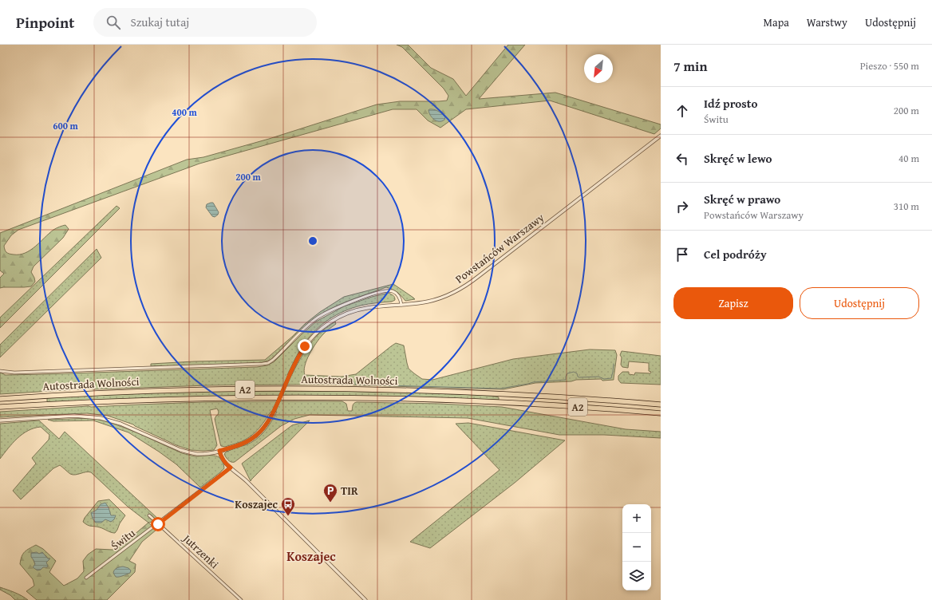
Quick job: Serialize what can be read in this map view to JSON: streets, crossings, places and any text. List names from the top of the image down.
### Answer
{
  "streets": {
    "highway": ["Autostrada Wolności", "A2"],
    "street": ["Powstańców Warszawy", "Świtu", "Jutrzenki"]
  },
  "crossings": [
    ["Świtu", "Jutrzenki"]
  ],
  "districts": ["Koszajec"],
  "places": {
    "parking": ["TIR"],
    "bus stop": ["Koszajec"]
  },
  "north": "bottom left",
  "page": {
    "header": "Pinpoint",
    "search": "Szukaj tutaj",
    "nav": ["Mapa", "Warstwy", "Udostępnij"],
    "heading": ["7 min", "Pieszo · 550 m"],
    "list": [
      ["Idź prosto", "Świtu", "200 m"],
      ["Skręć w lewo", "40 m"],
      ["Skręć w prawo", "Powstańców Warszawy", "310 m"],
      "Cel podróży"
    ],
    "buttons": ["Zapisz", "Udostępnij"],
    "map_buttons": ["+", "−"]
  },
  "rings": ["400 m", "600 m", "200 m"]
}
